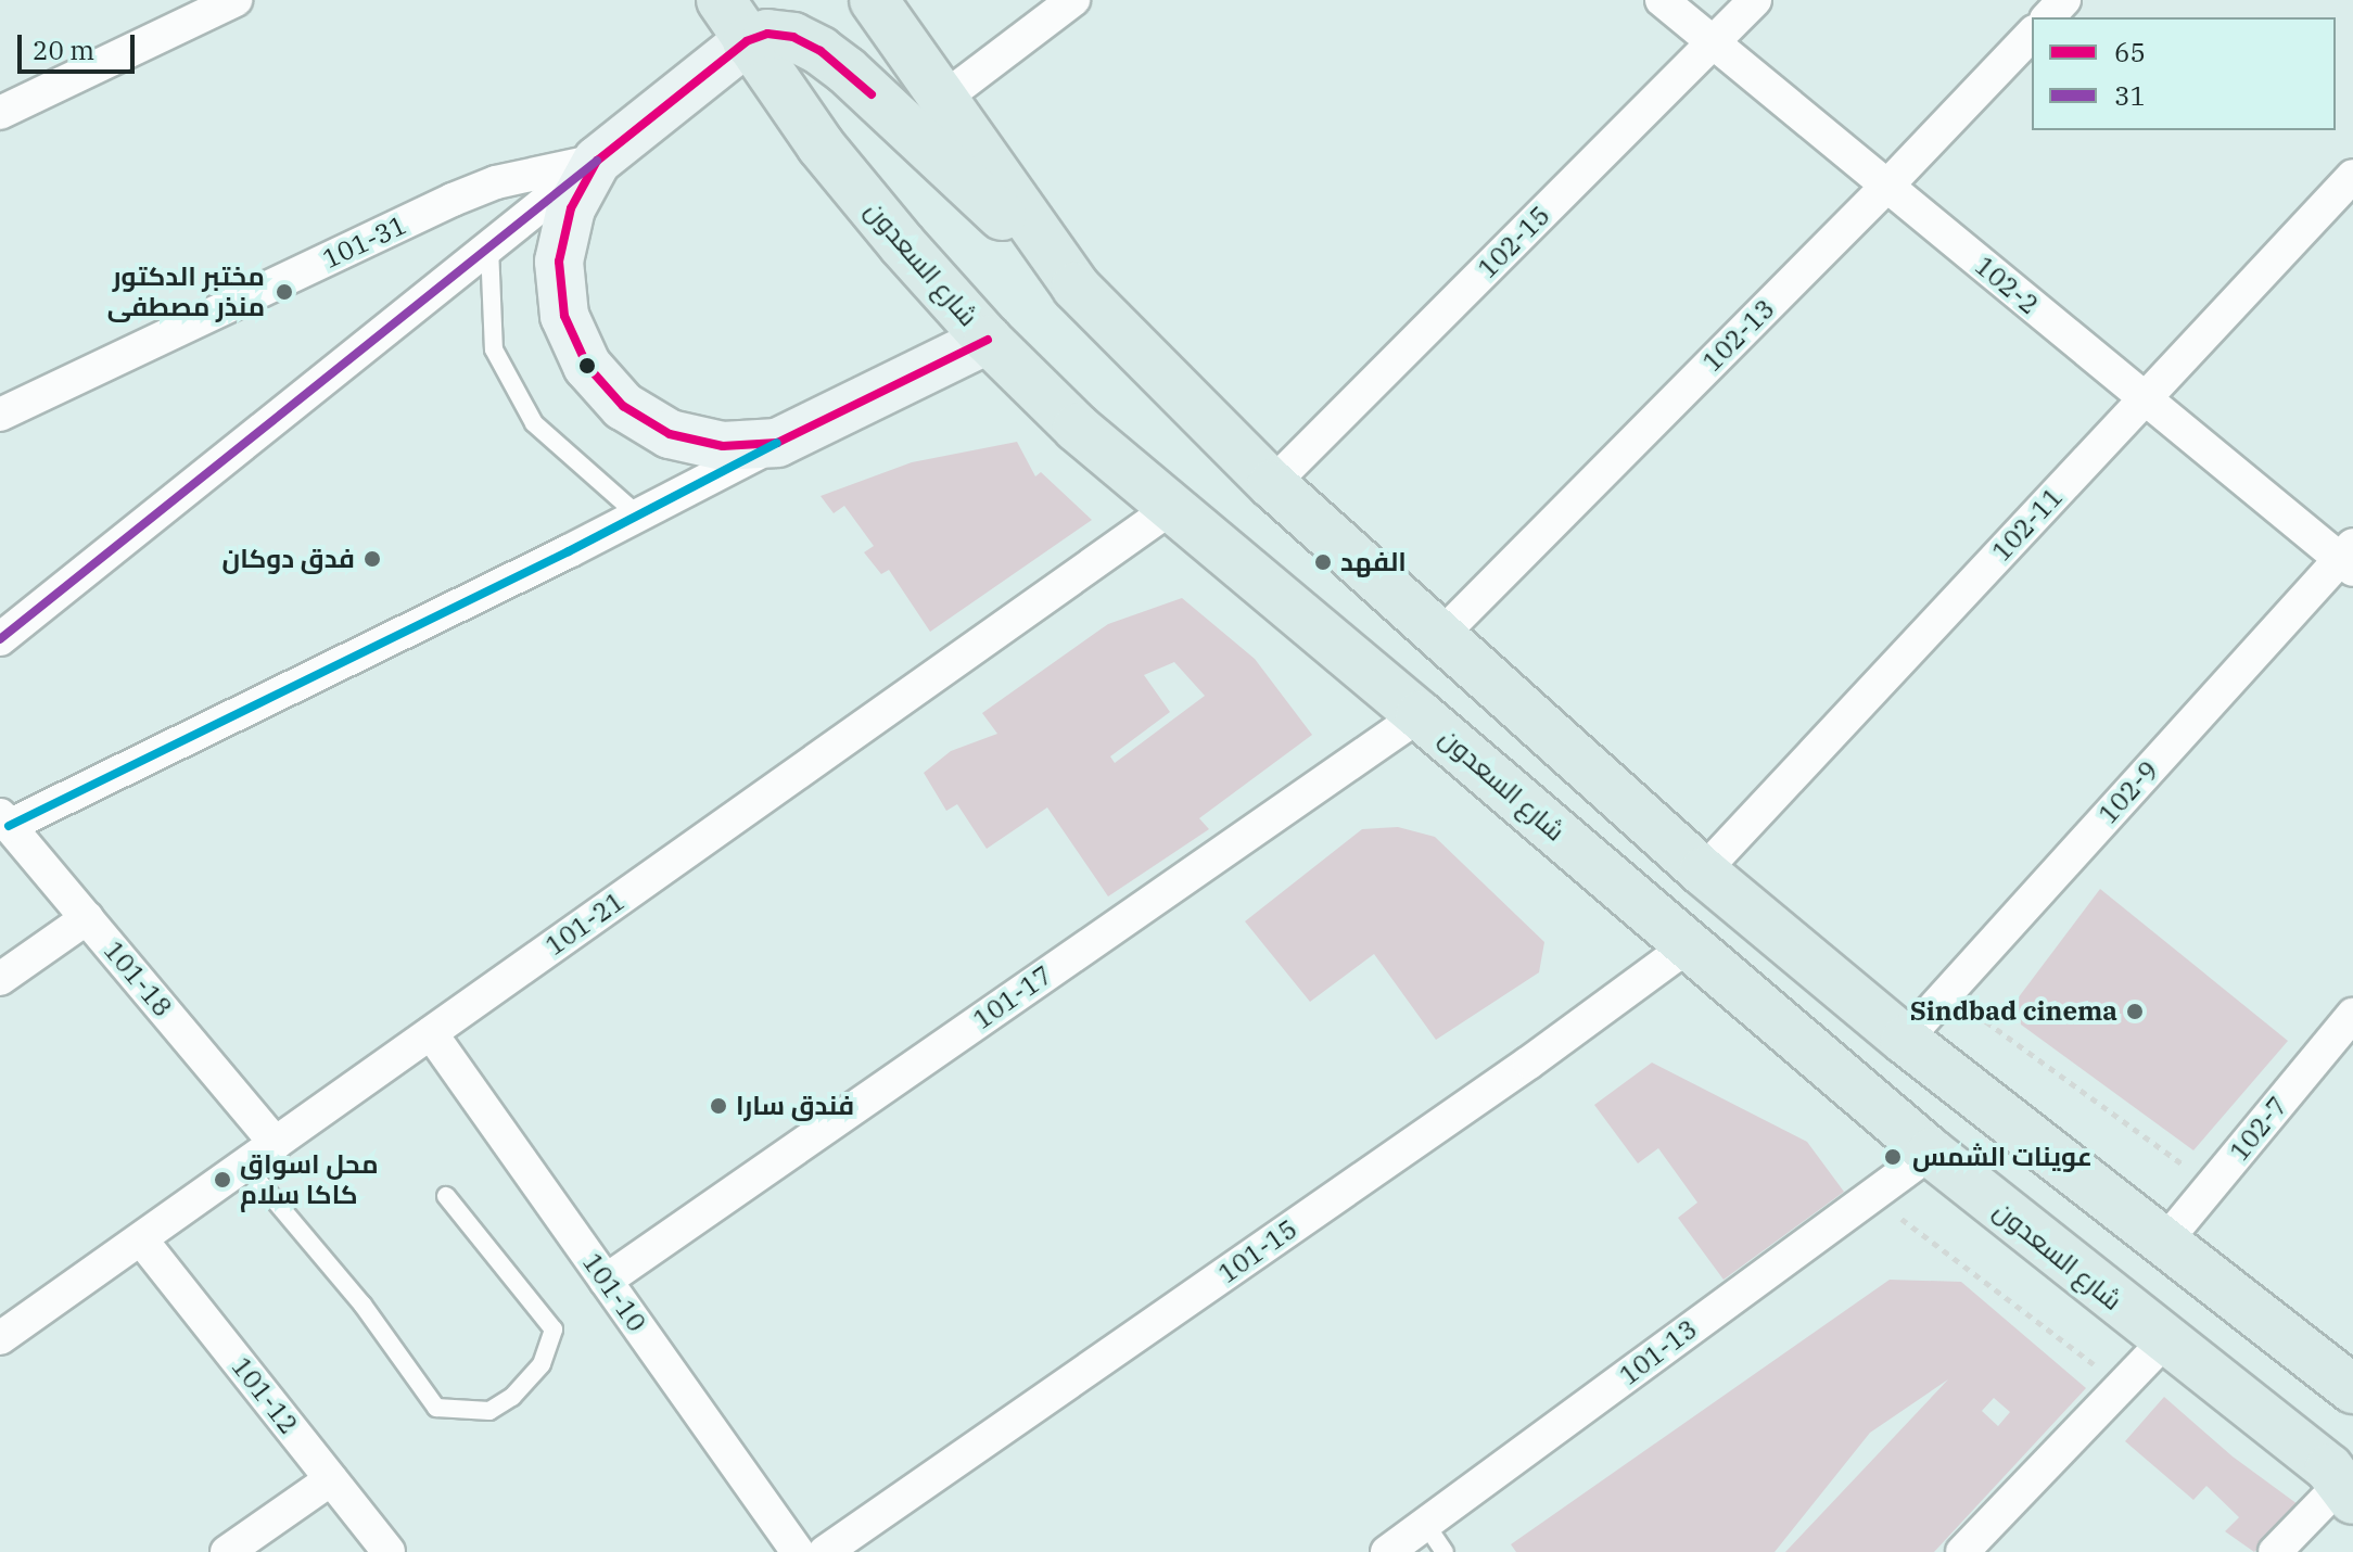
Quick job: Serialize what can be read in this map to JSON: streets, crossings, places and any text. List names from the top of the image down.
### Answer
{
  "streets": {
    "main road": ["شارع السعدون"],
    "street": [
      "101-31",
      "102-15",
      "102-2",
      "102-13",
      "102-11",
      "102-9",
      "101-21",
      "101-18",
      "101-17",
      "102-7",
      "101-15",
      "101-10",
      "101-13",
      "101-12"
    ]
  },
  "crossings": [
    ["102-15", "102-2"],
    ["شارع السعدون", "101-21"],
    ["شارع السعدون", "101-17"],
    ["شارع السعدون", "101-15"],
    ["شارع السعدون", "101-13"],
    ["102-2", "102-13"],
    ["102-2", "102-11"],
    ["102-2", "102-9"],
    ["101-21", "101-18"],
    ["101-21", "101-10"],
    ["101-21", "101-12"],
    ["101-17", "101-10"]
  ],
  "places": [
    "مختبر الدكتور منذر مصطفى",
    "فدق دوكان",
    "الفهد",
    "Sindbad cinema",
    "فندق سارا",
    "عوينات الشمس",
    "محل اسواق كاكا سلام"
  ],
  "lines": ["transit line 65", "transit line 31"],
  "legend": ["65", "31"],
  "scale_bar": "20 m"
}
